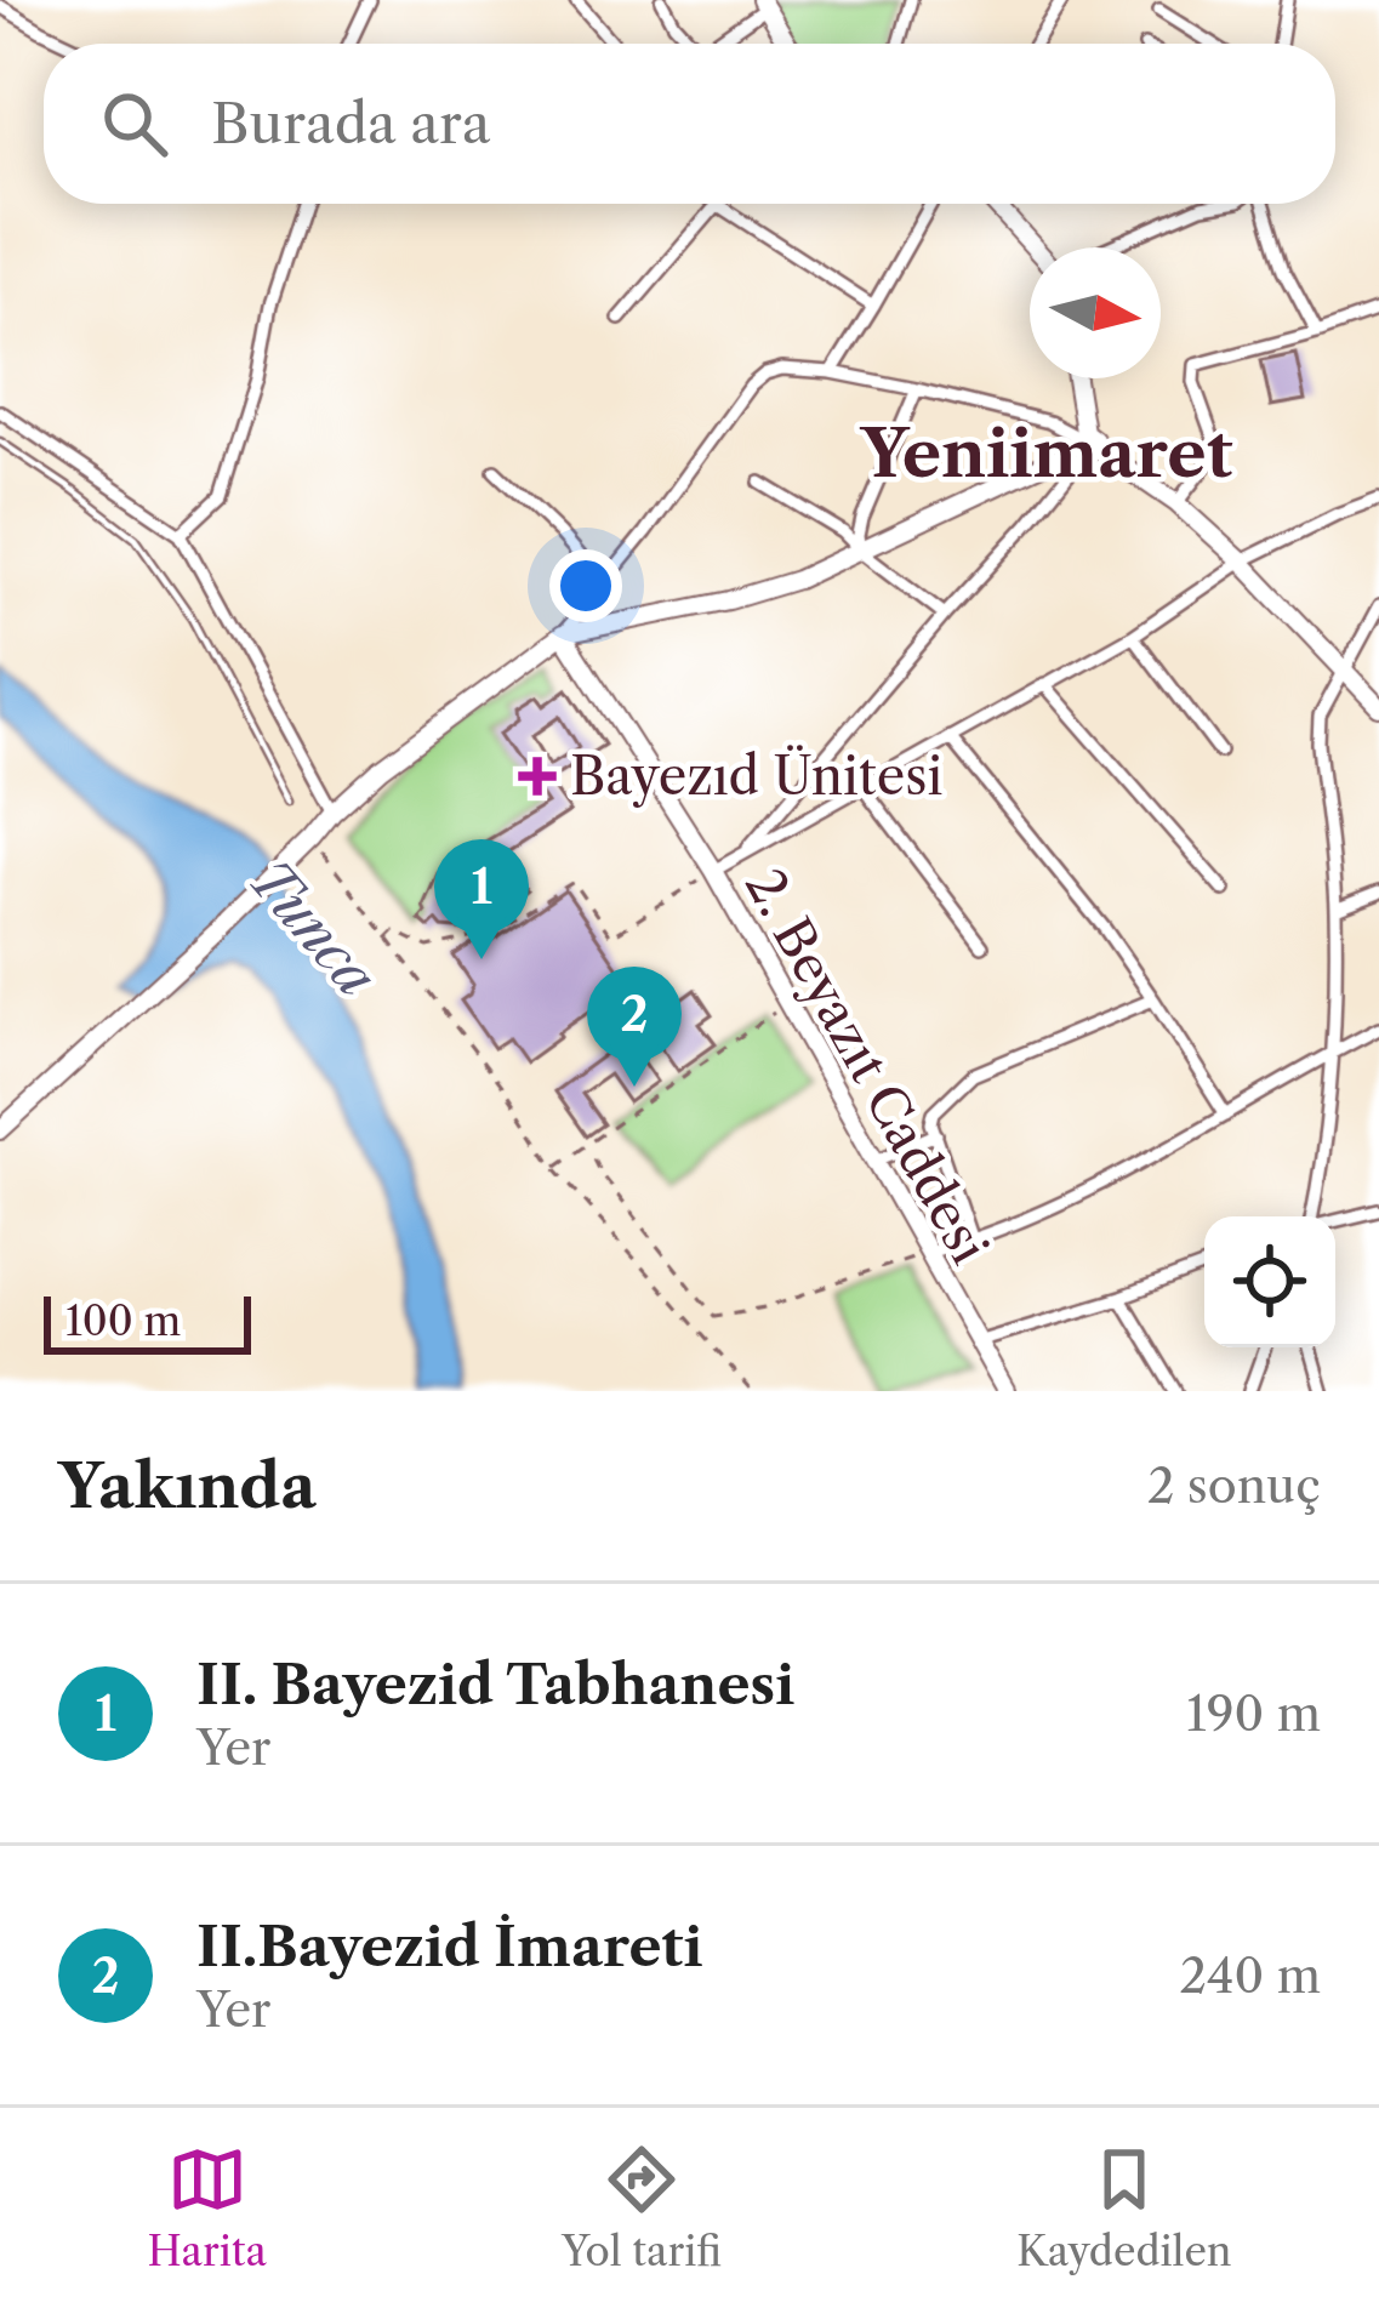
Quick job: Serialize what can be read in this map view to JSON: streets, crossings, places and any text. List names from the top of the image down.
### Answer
{
  "streets": {
    "street": ["2. Beyazıt Caddesi"]
  },
  "districts": ["Yeniimaret"],
  "water": ["Tunca"],
  "places": {
    "health": ["Bayezıd Ünitesi"]
  },
  "scale_bar": "100 m",
  "north": "right",
  "page": {
    "search": "Burada ara",
    "pins": ["1", "2"],
    "scale": "100 m",
    "heading": ["Yakında", "2 sonuç"],
    "list": [
      {
        "mark": "1",
        "name": "II. Bayezid Tabhanesi",
        "note": "Yer",
        "value": "190 m"
      },
      {
        "mark": "2",
        "name": "II.Bayezid İmareti",
        "note": "Yer",
        "value": "240 m"
      }
    ],
    "nav": ["Harita", "Yol tarifi", "Kaydedilen"]
  }
}
